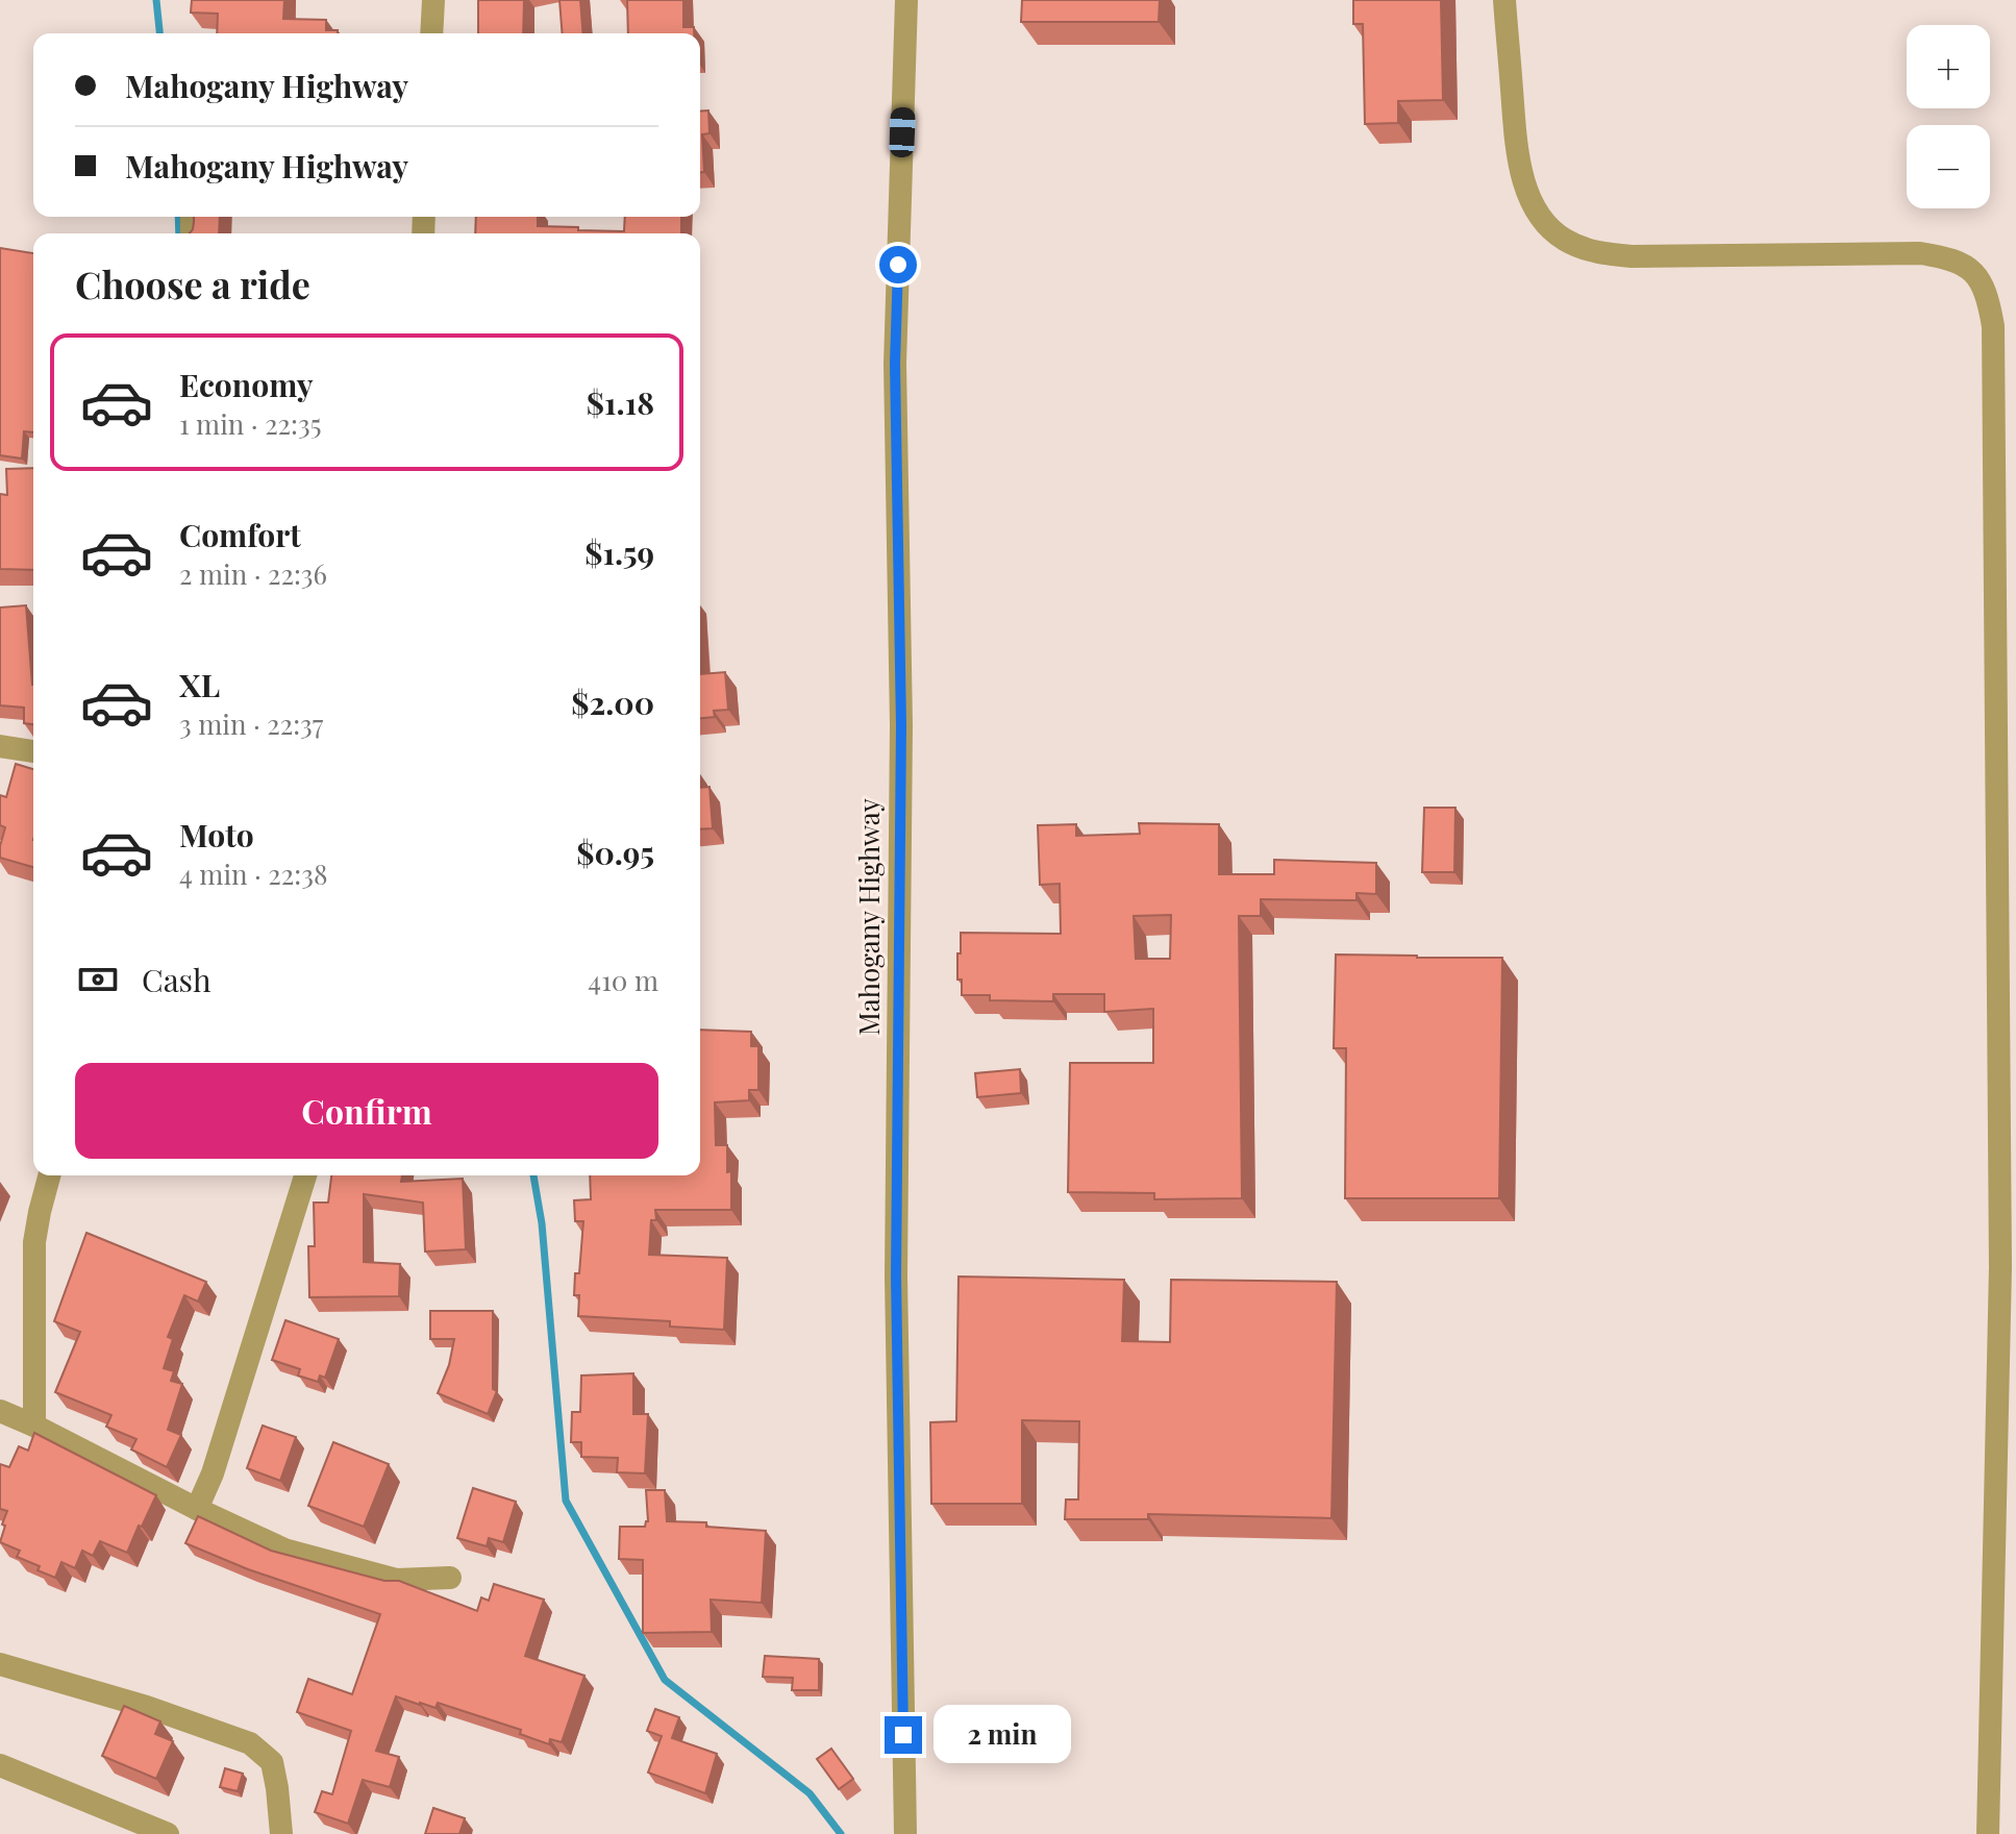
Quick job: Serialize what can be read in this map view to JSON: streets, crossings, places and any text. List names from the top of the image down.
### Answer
{
  "streets": {
    "street": ["Mahogany Highway"]
  },
  "page": {
    "map_buttons": ["+", "−"],
    "banner": ["Mahogany Highway", "Mahogany Highway"],
    "heading": "Choose a ride",
    "list": [
      {
        "name": "Economy",
        "note": "1 min · 22:35",
        "value": "$1.18"
      },
      {
        "name": "Comfort",
        "note": "2 min · 22:36",
        "value": "$1.59"
      },
      {
        "name": "XL",
        "note": "3 min · 22:37",
        "value": "$2.00"
      },
      {
        "name": "Moto",
        "note": "4 min · 22:38",
        "value": "$0.95"
      }
    ],
    "pay": ["Cash", "410 m"],
    "buttons": "Confirm",
    "bubble": "2 min"
  }
}
